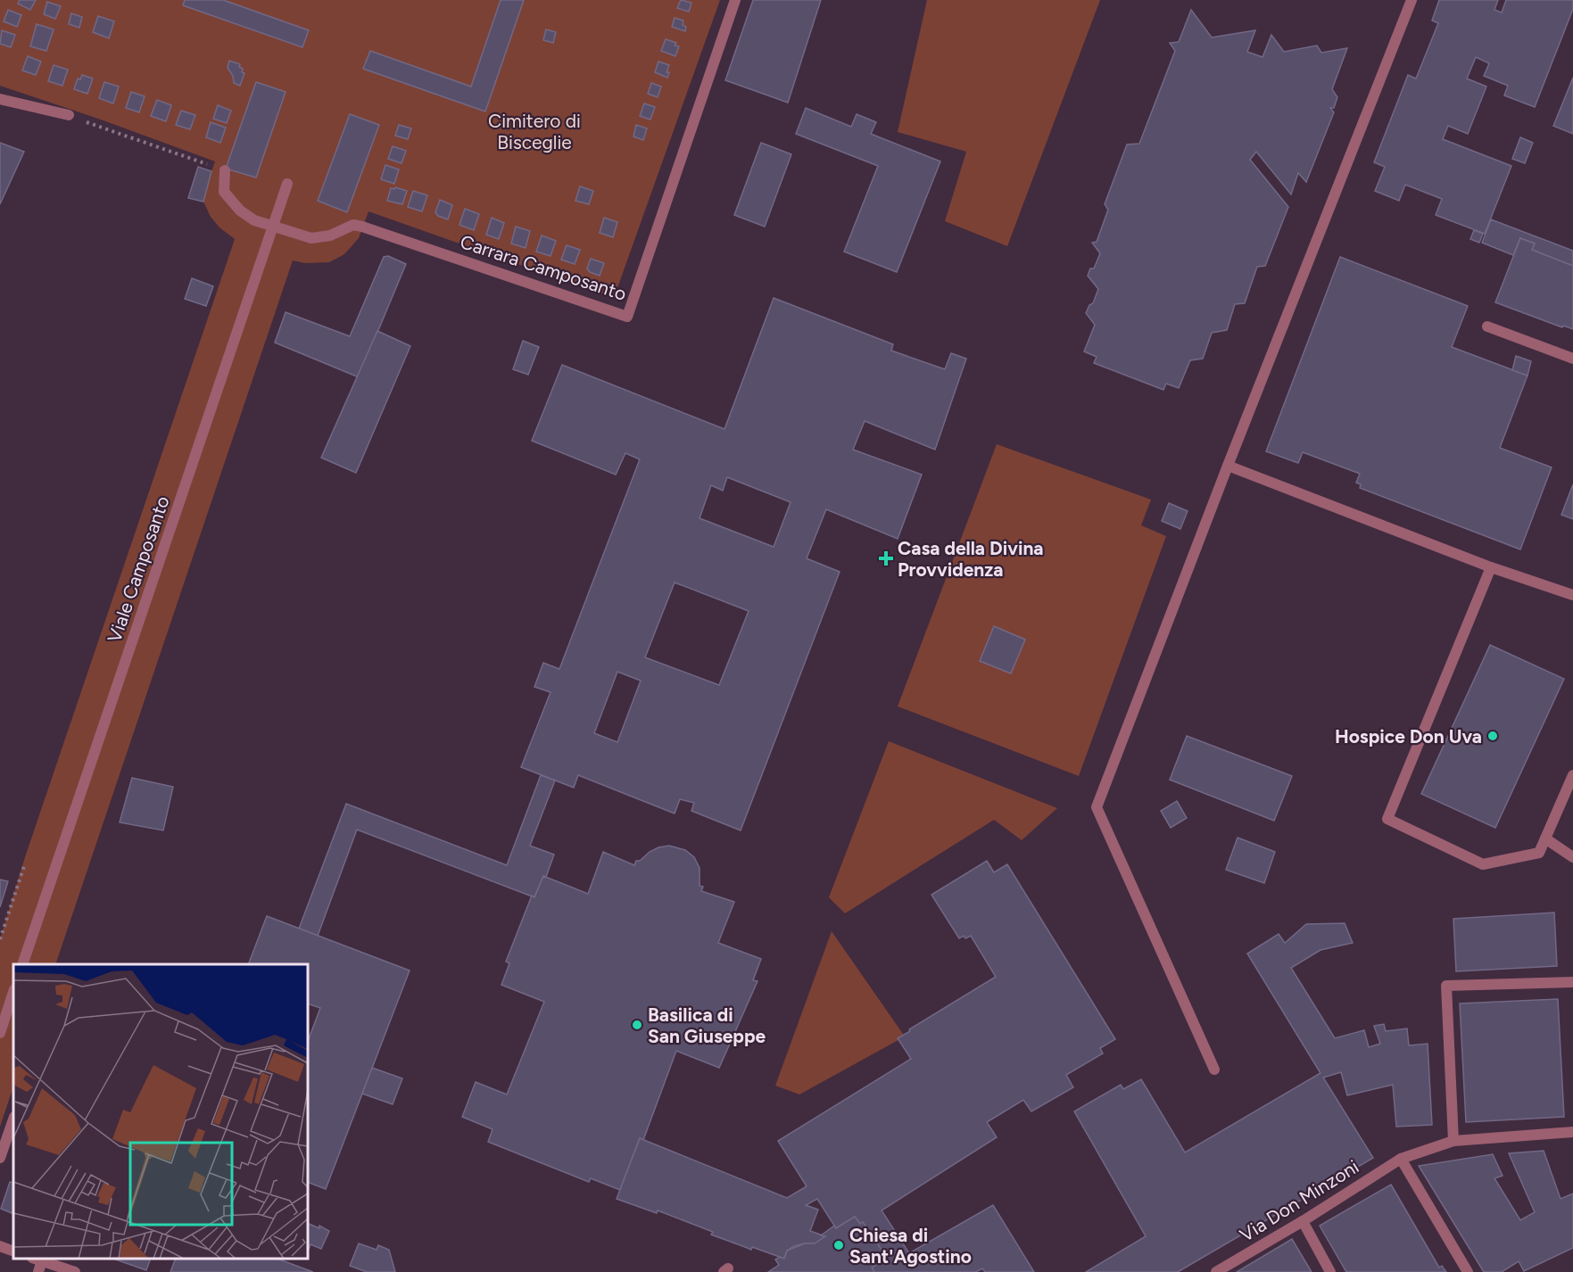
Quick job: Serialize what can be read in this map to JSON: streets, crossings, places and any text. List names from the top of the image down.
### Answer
{
  "streets": {
    "street": ["Carrara Camposanto", "Viale Camposanto", "Via Don Minzoni"]
  },
  "crossings": [
    ["Carrara Camposanto", "Viale Camposanto"]
  ],
  "parks": ["Cimitero di Bisceglie"],
  "places": {
    "health": ["Casa della Divina Provvidenza"],
    "other": ["Hospice Don Uva", "Basilica di San Giuseppe", "Chiesa di Sant'Agostino"]
  }
}
